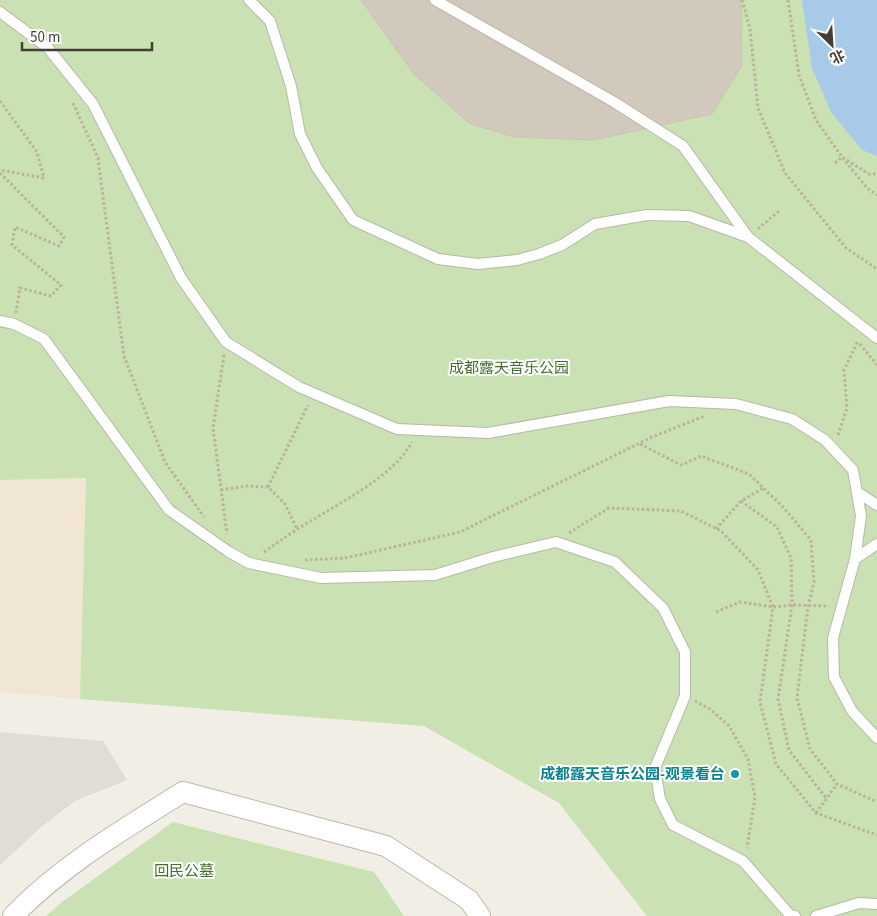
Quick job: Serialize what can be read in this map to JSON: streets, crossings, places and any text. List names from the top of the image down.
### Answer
{
  "parks": ["成都露天音乐公园", "回民公墓"],
  "places": ["成都露天音乐公园-观景看台"],
  "scale_bar": "50 m",
  "north": "bottom right"
}
